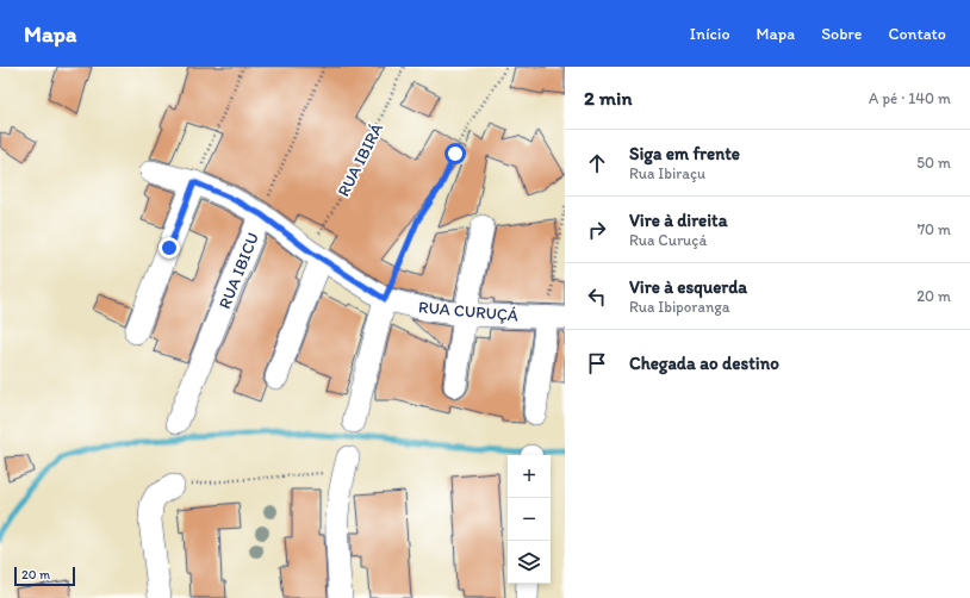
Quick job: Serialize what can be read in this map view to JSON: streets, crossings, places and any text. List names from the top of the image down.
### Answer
{
  "streets": {
    "street": ["RUA IBICU", "RUA CURUÇÁ"],
    "path": ["RUA IBIRÁ"]
  },
  "crossings": [
    ["RUA IBIRÁ", "RUA CURUÇÁ"],
    ["RUA IBICU", "RUA CURUÇÁ"]
  ],
  "scale_bar": "20 m",
  "page": {
    "header": "Mapa",
    "nav": [
      "Início",
      "Mapa",
      "Sobre",
      "Contato"
    ],
    "heading": ["2 min", "A pé · 140 m"],
    "list": [
      ["Siga em frente", "Rua Ibiraçu", "50 m"],
      ["Vire à direita", "Rua Curuçá", "70 m"],
      ["Vire à esquerda", "Rua Ibiporanga", "20 m"],
      "Chegada ao destino"
    ],
    "map_buttons": ["+", "−"],
    "scale": "20 m"
  }
}
